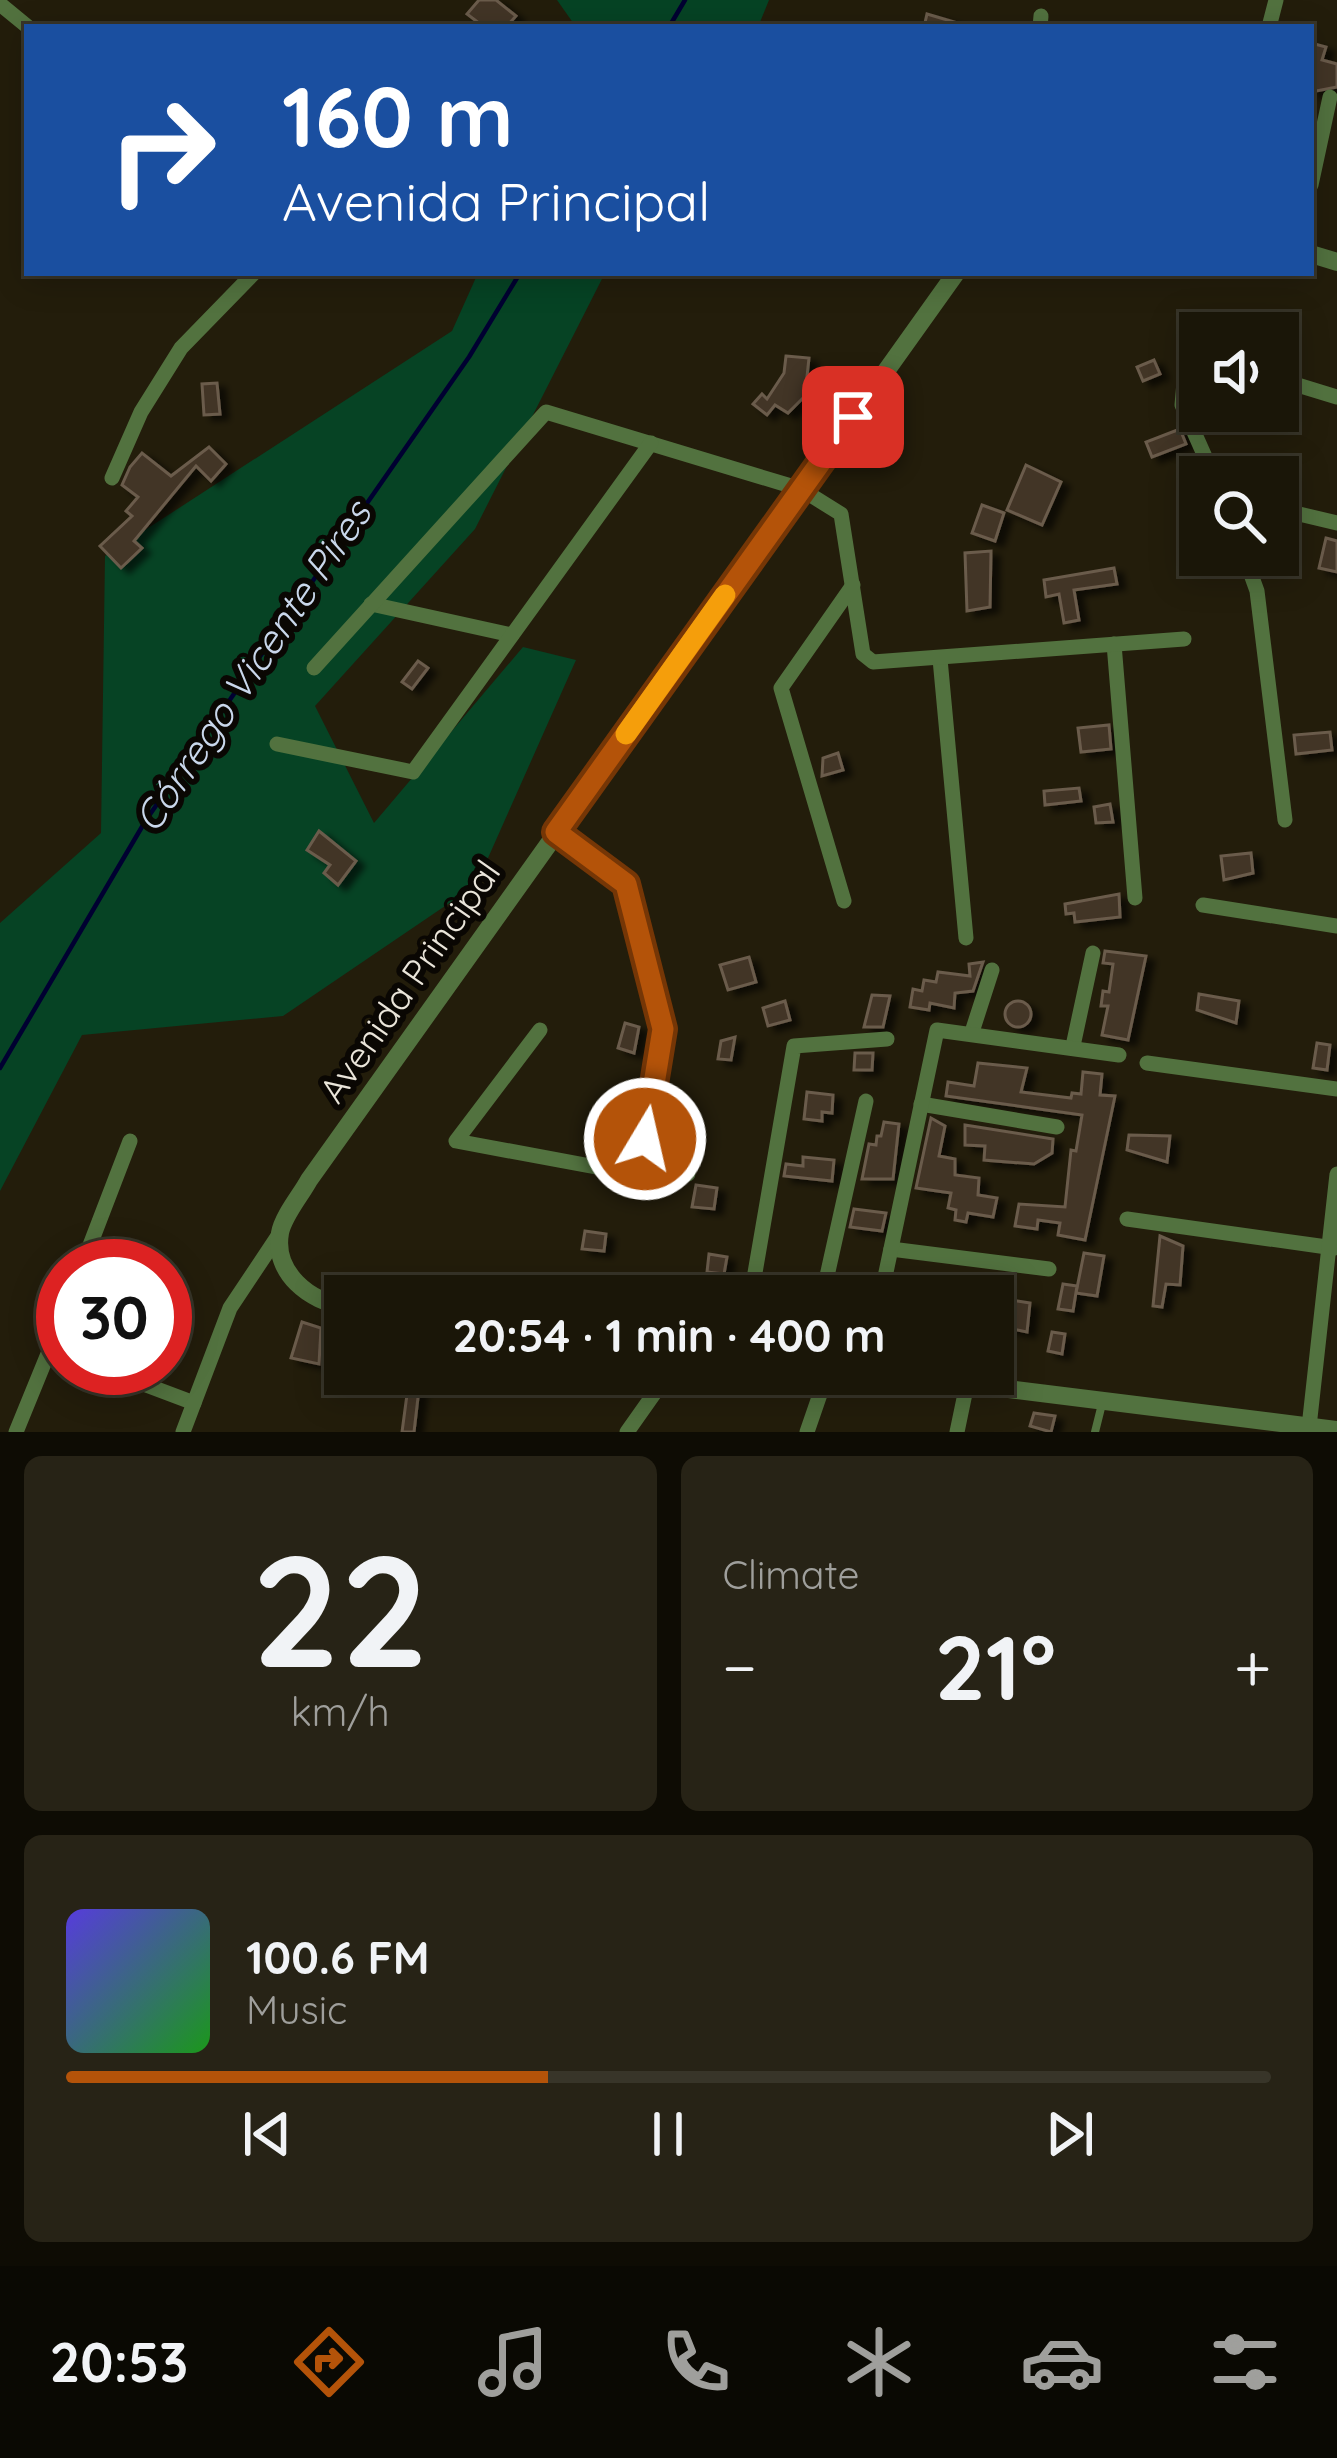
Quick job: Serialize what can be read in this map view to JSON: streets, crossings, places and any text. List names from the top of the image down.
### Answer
{
  "streets": {
    "street": ["Avenida Principal"]
  },
  "water": ["Córrego Vicente Pires"],
  "page": {
    "turn": ["160 m", "Avenida Principal"],
    "limit": "30",
    "trip": "20:54 · 1 min · 400 m",
    "tile": [
      ["22", "km/h"],
      "Climate"
    ],
    "heat": ["−", "21°", "+"],
    "song": ["100.6 FM", "Music"],
    "tabs": "20:53"
  }
}
